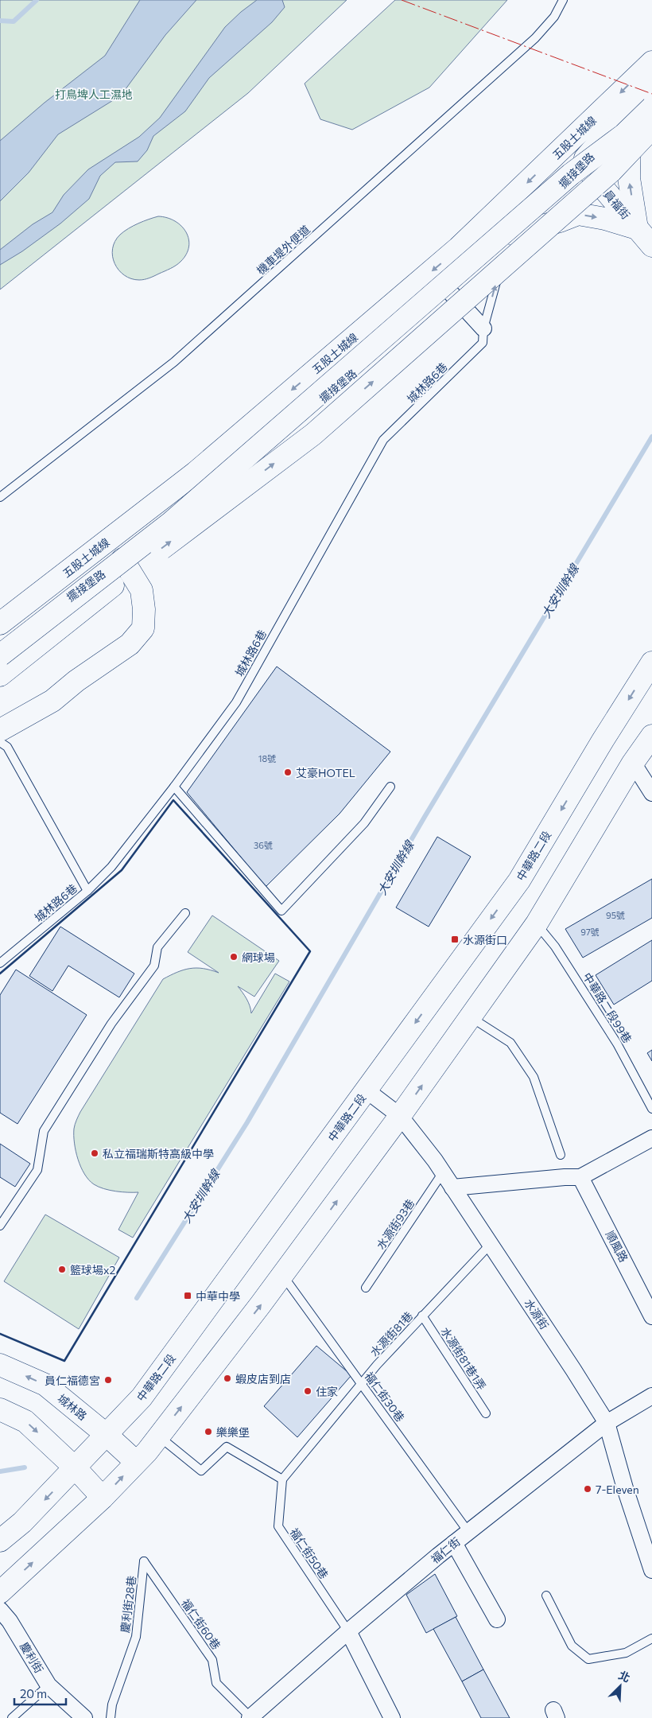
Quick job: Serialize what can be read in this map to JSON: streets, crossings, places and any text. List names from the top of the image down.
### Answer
{
  "streets": {
    "main road": [
      "五股土城線",
      "擺接堡路",
      "員福街",
      "中華路二段",
      "城林路"
    ],
    "street": [
      "順風路",
      "水源街",
      "福仁街",
      "慶利街"
    ],
    "lane": [
      "機車堤外便道",
      "城林路6巷",
      "中華路二段99巷",
      "水源街93巷",
      "水源街81巷",
      "水源街81巷1弄",
      "福仁街30巷",
      "福仁街50巷",
      "慶利街28巷",
      "福仁街60巷"
    ]
  },
  "crossings": [
    ["擺接堡路", "員福街"],
    ["中華路二段", "水源街"],
    ["中華路二段", "城林路"],
    ["水源街93巷", "水源街"],
    ["水源街", "水源街81巷"],
    ["水源街", "福仁街"],
    ["水源街81巷", "水源街81巷1弄"],
    ["水源街81巷", "福仁街30巷"],
    ["水源街81巷", "福仁街50巷"],
    ["福仁街30巷", "福仁街"],
    ["福仁街", "福仁街50巷"],
    ["福仁街", "福仁街60巷"],
    ["慶利街28巷", "福仁街60巷"]
  ],
  "water": ["大安圳幹線"],
  "parks": ["打鳥埤人工濕地"],
  "places": {
    "other": [
      "艾豪HOTEL",
      "網球場",
      "私立福瑞斯特高級中學",
      "籃球場x2",
      "蝦皮店到店",
      "員仁福德宮",
      "住家",
      "樂樂堡",
      "7-Eleven"
    ],
    "transit": ["水源街口", "中華中學"]
  },
  "house_numbers": [
    "18號",
    "36號",
    "95號",
    "97號"
  ],
  "scale_bar": "20 m",
  "north": "top right"
}
